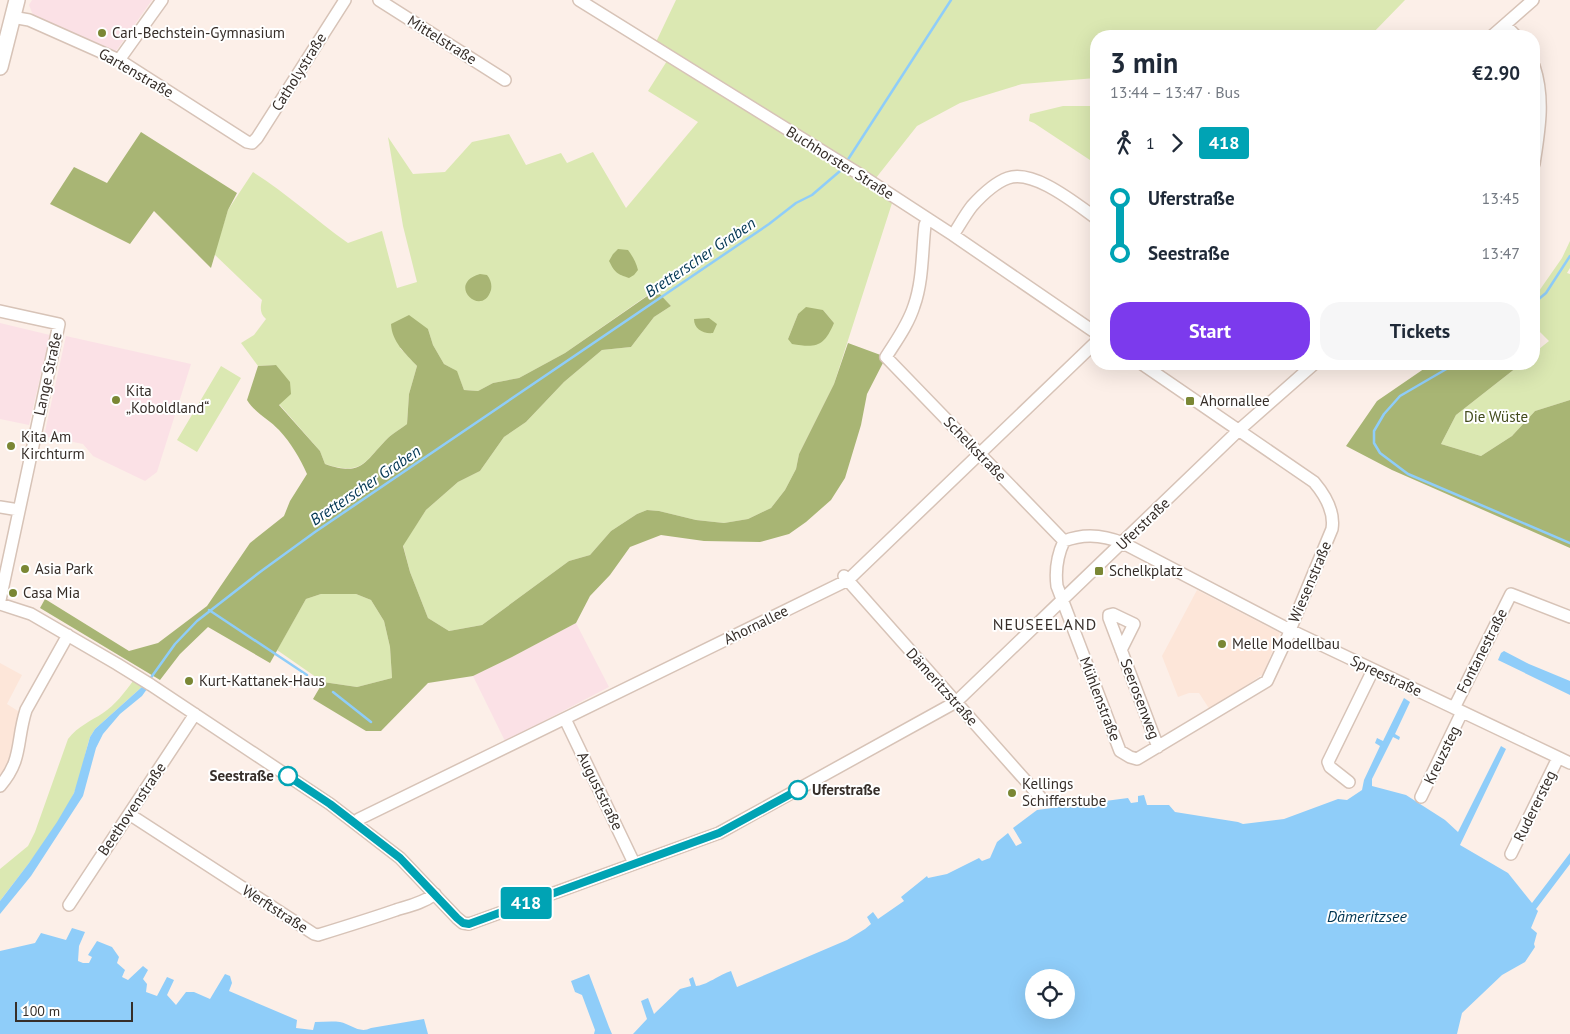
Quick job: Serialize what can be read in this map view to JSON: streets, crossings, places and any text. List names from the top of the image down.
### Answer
{
  "streets": {
    "street": [
      "Mittelstraße",
      "Catholystraße",
      "Gartenstraße",
      "Buchhorster Straße",
      "Lange Straße",
      "Schelkstraße",
      "Uferstraße",
      "Wiesenstraße",
      "Ahornallee",
      "Fontanestraße",
      "Spreestraße",
      "Dämeritzstraße",
      "Mühlenstraße",
      "Seerosenweg",
      "Kreuzsteg",
      "Auguststraße",
      "Ruderersteg",
      "Beethovenstraße",
      "Werftstraße"
    ]
  },
  "crossings": [
    ["Catholystraße", "Gartenstraße"],
    ["Buchhorster Straße", "Schelkstraße"],
    ["Schelkstraße", "Ahornallee"],
    ["Uferstraße", "Wiesenstraße"],
    ["Uferstraße", "Spreestraße"],
    ["Uferstraße", "Dämeritzstraße"],
    ["Uferstraße", "Mühlenstraße"],
    ["Uferstraße", "Auguststraße"],
    ["Uferstraße", "Werftstraße"],
    ["Wiesenstraße", "Spreestraße"],
    ["Wiesenstraße", "Mühlenstraße"],
    ["Wiesenstraße", "Seerosenweg"],
    ["Ahornallee", "Dämeritzstraße"],
    ["Ahornallee", "Auguststraße"],
    ["Fontanestraße", "Spreestraße"],
    ["Fontanestraße", "Kreuzsteg"],
    ["Spreestraße", "Kreuzsteg"],
    ["Spreestraße", "Ruderersteg"],
    ["Beethovenstraße", "Werftstraße"]
  ],
  "districts": ["NEUSEELAND"],
  "water": ["Bretterscher Graben", "Dämeritzsee"],
  "parks": ["Die Wüste"],
  "places": {
    "other": [
      "Carl-Bechstein-Gymnasium",
      "Kita „Koboldland“",
      "Kita Am Kirchturm",
      "Asia Park",
      "Casa Mia",
      "Melle Modellbau",
      "Kurt-Kattanek-Haus",
      "Seestraße",
      "Uferstraße",
      "Kellings Schifferstube"
    ],
    "transit": ["Ahornallee", "Schelkplatz"]
  },
  "lines": ["bus line 418"],
  "scale_bar": "100 m",
  "page": {
    "on_map": "418",
    "heading": ["3 min", "13:44 – 13:47 · Bus", "€2.90"],
    "legs": ["1", "418"],
    "list": [
      {
        "name": "Uferstraße",
        "value": "13:45"
      },
      {
        "name": "Seestraße",
        "value": "13:47"
      }
    ],
    "buttons": ["Start", "Tickets"],
    "scale": "100 m"
  }
}
